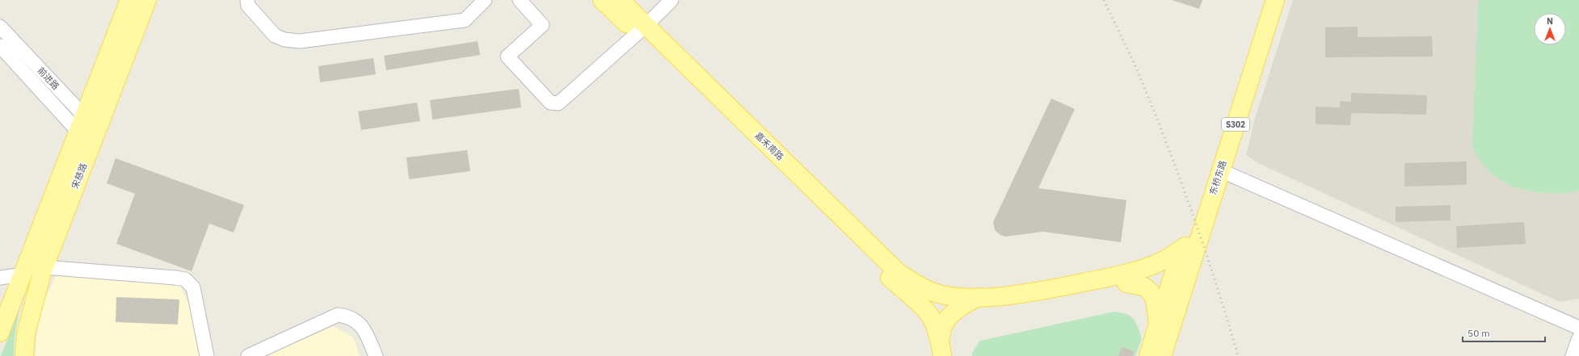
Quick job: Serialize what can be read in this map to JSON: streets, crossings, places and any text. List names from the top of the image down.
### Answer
{
  "streets": {
    "main road": [
      "S302",
      "嘉禾南路",
      "宋慈路",
      "东桥东路"
    ],
    "street": ["前进路"]
  },
  "crossings": [
    ["前进路", "宋慈路"]
  ],
  "scale_bar": "50 m",
  "north": "top"
}
